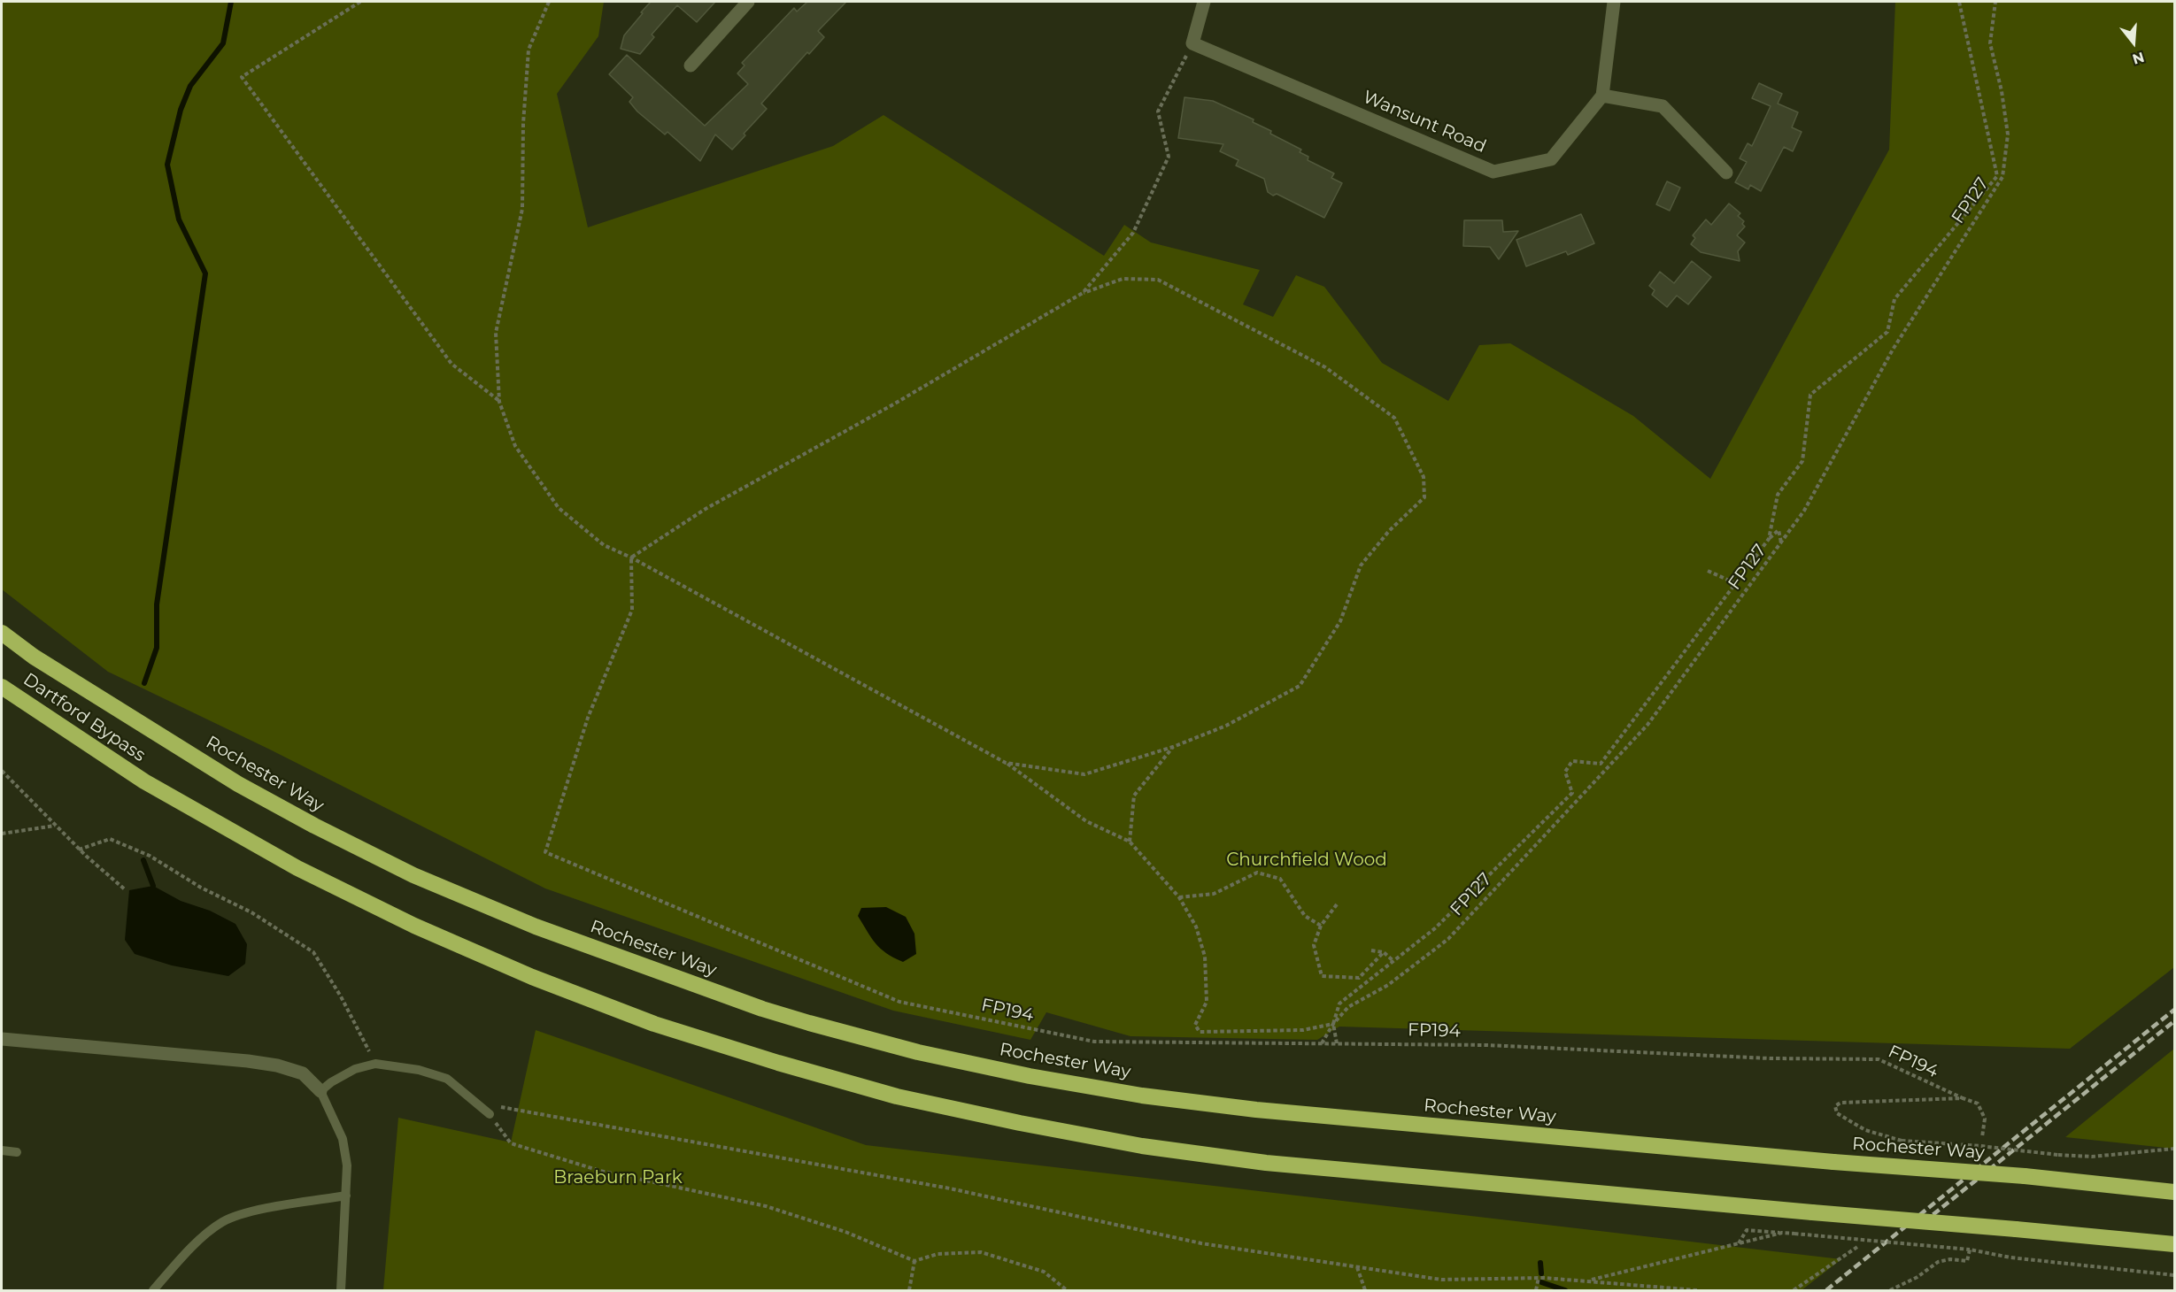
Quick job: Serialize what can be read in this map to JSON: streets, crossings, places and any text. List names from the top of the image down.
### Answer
{
  "streets": {
    "highway": ["Dartford Bypass", "Rochester Way"],
    "street": ["Wansunt Road"],
    "path": ["FP127", "FP194"]
  },
  "crossings": [
    ["FP127", "FP194"],
    ["Dartford Bypass", "Rochester Way"]
  ],
  "parks": ["Churchfield Wood", "Braeburn Park"],
  "north": "bottom"
}
